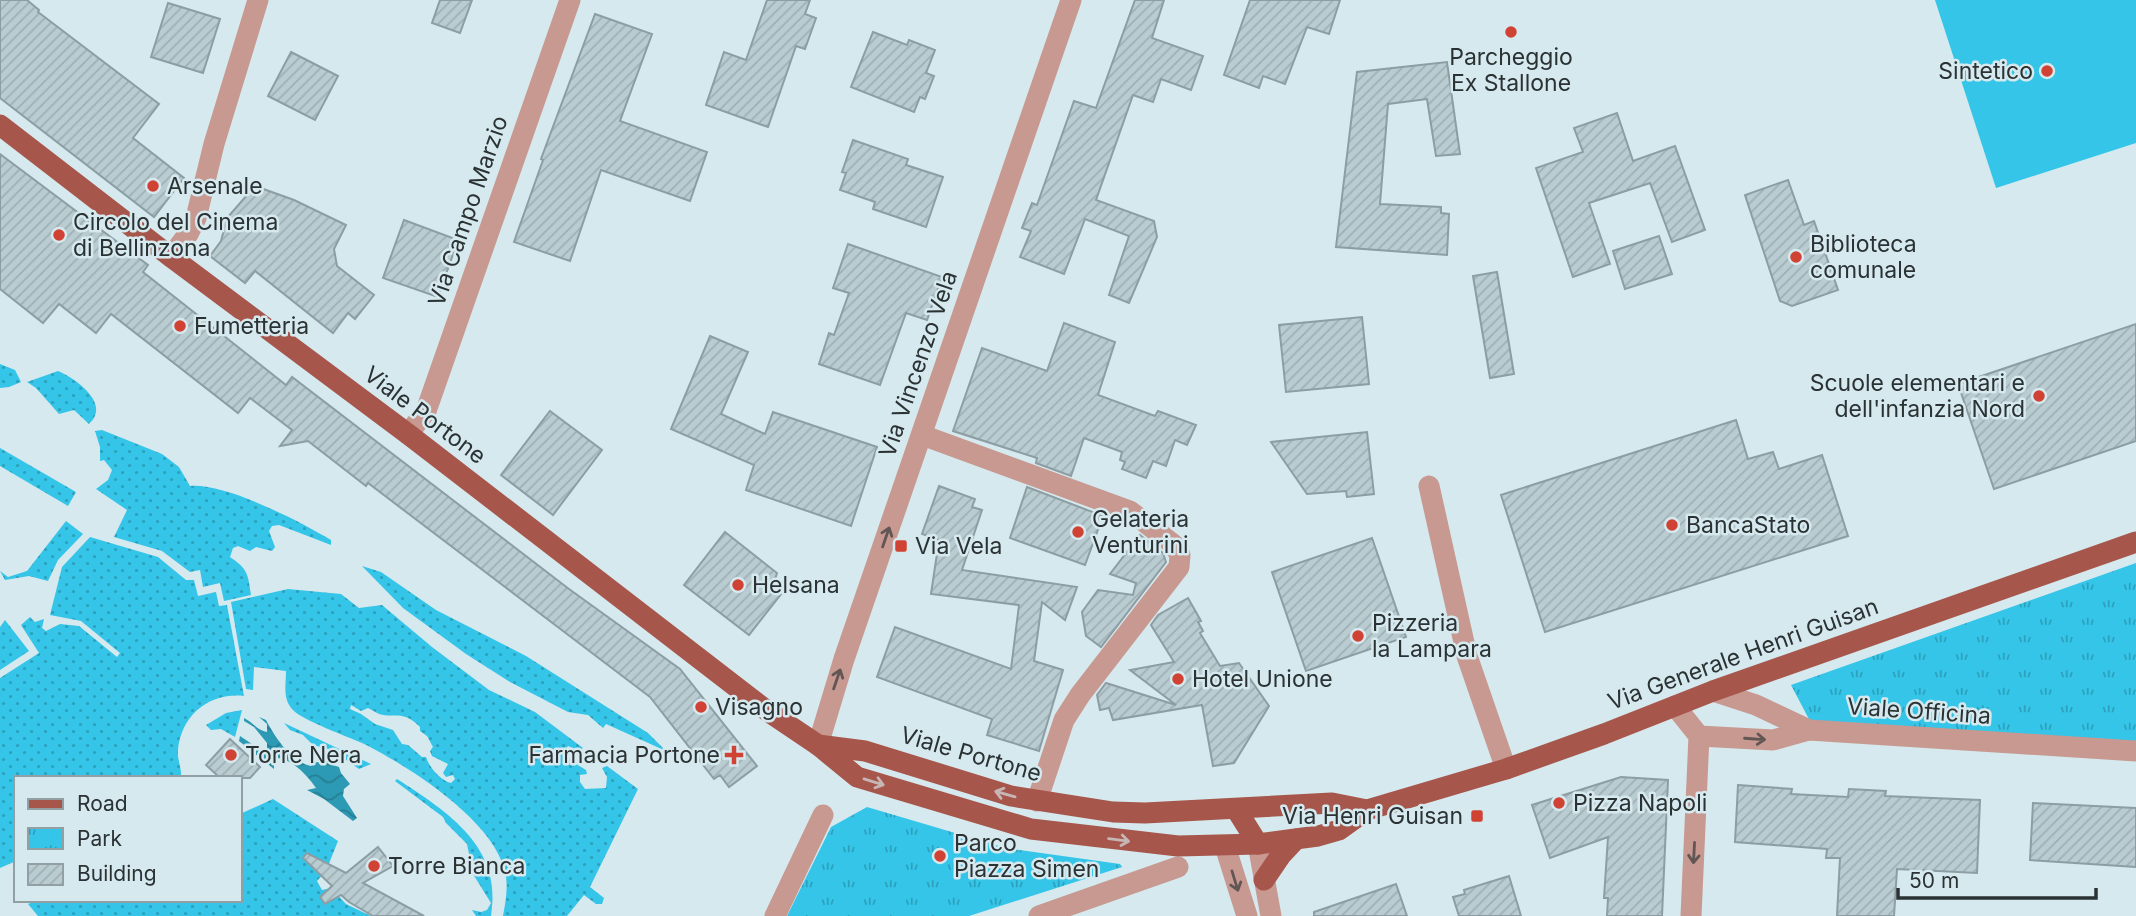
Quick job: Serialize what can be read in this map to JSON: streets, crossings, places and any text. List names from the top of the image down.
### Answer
{
  "streets": {
    "main road": ["Viale Portone", "Via Generale Henri Guisan"],
    "street": ["Via Campo Marzio", "Via Vincenzo Vela", "Viale Officina"]
  },
  "crossings": [
    ["Via Campo Marzio", "Viale Portone"],
    ["Via Vincenzo Vela", "Viale Portone"],
    ["Viale Portone", "Via Generale Henri Guisan"]
  ],
  "one_way": ["Via Vincenzo Vela"],
  "places": {
    "other": [
      "Parcheggio Ex Stallone",
      "Sintetico",
      "Arsenale",
      "Circolo del Cinema di Bellinzona",
      "Biblioteca comunale",
      "Fumetteria",
      "Scuole elementari e dell'infanzia Nord",
      "BancaStato",
      "Gelateria Venturini",
      "Helsana",
      "Pizzeria la Lampara",
      "Hotel Unione",
      "Visagno",
      "Torre Nera",
      "Pizza Napoli",
      "Parco Piazza Simen",
      "Torre Bianca"
    ],
    "transit": ["Via Vela", "Via Henri Guisan"],
    "health": ["Farmacia Portone"]
  },
  "legend": ["Road", "Park", "Building"],
  "scale_bar": "50 m"
}
